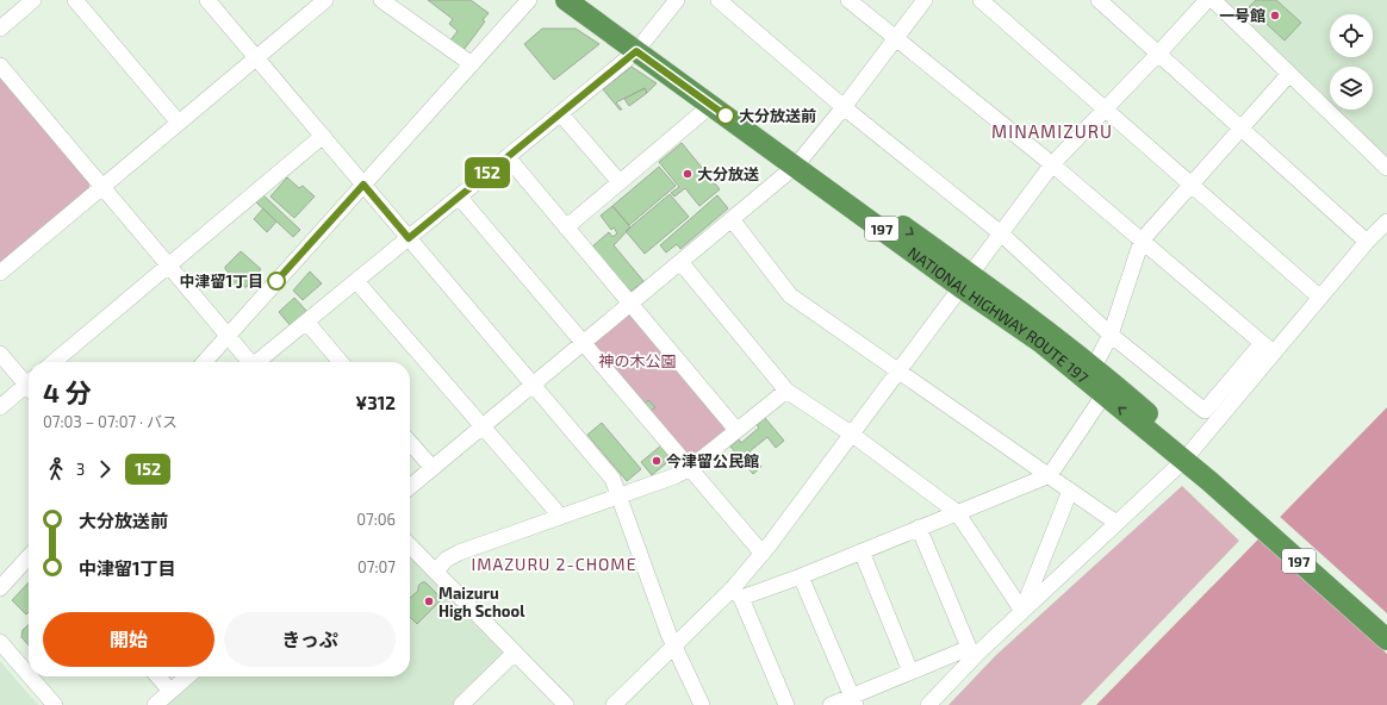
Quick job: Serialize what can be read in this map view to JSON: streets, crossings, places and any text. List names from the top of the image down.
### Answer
{
  "streets": {
    "highway": ["197", "NATIONAL HIGHWAY ROUTE 197"]
  },
  "districts": ["MINAMIZURU", "IMAZURU 2-CHOME"],
  "parks": ["神の木公園"],
  "places": [
    "一号館",
    "大分放送前",
    "大分放送",
    "中津留1丁目",
    "今津留公民館",
    "Maizuru High School"
  ],
  "lines": ["bus line 152"],
  "page": {
    "on_map": "152",
    "heading": ["4 分", "07:03 – 07:07 · バス", "¥312"],
    "legs": ["3", "152"],
    "list": [
      {
        "name": "大分放送前",
        "value": "07:06"
      },
      {
        "name": "中津留1丁目",
        "value": "07:07"
      }
    ],
    "buttons": ["開始", "きっぷ"]
  }
}
